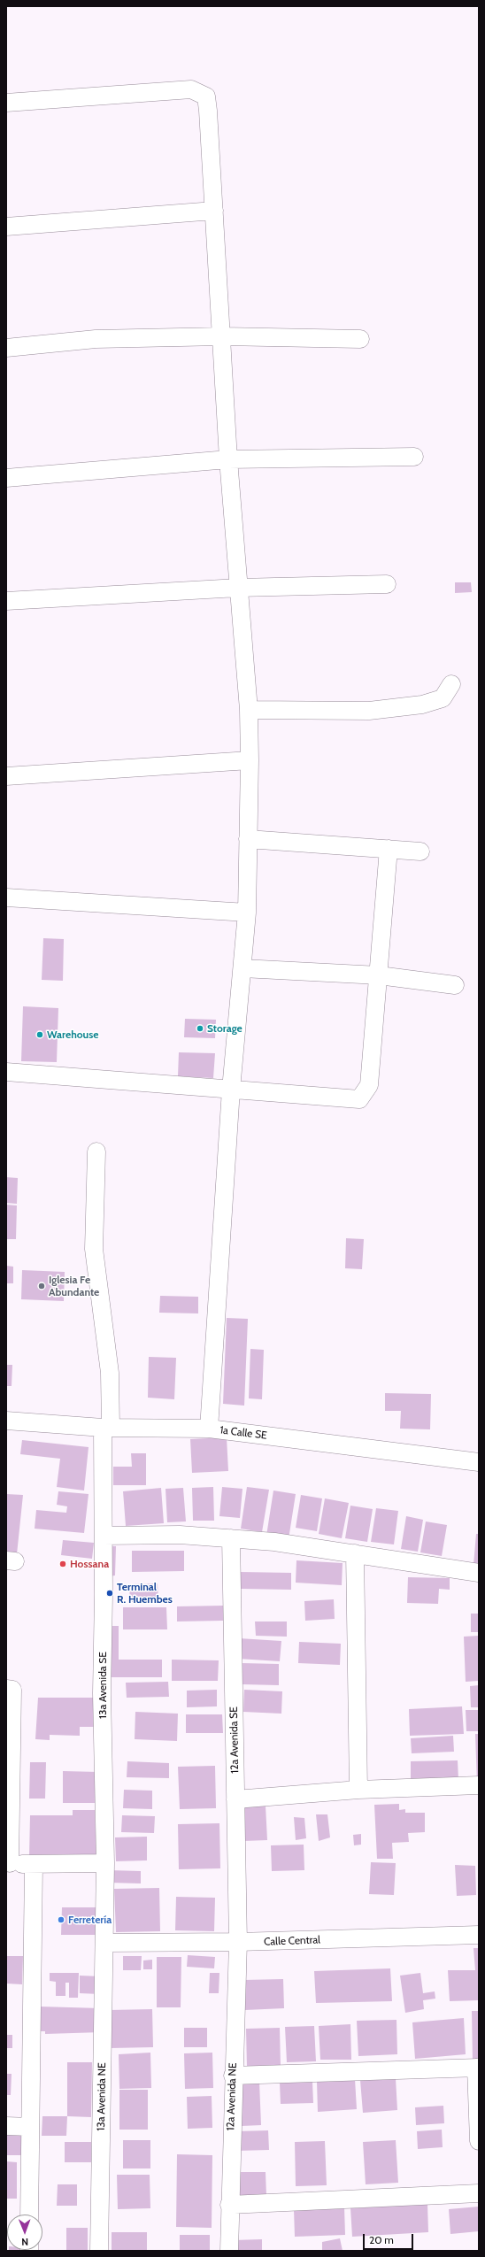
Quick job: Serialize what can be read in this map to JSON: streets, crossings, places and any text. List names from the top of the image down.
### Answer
{
  "streets": {
    "street": [
      "1a Calle SE",
      "13a Avenida SE",
      "12a Avenida SE",
      "Calle Central",
      "13a Avenida NE",
      "12a Avenida NE"
    ]
  },
  "crossings": [
    ["1a Calle SE", "13a Avenida SE"],
    ["13a Avenida SE", "Calle Central"],
    ["13a Avenida SE", "13a Avenida NE"],
    ["12a Avenida SE", "Calle Central"],
    ["12a Avenida SE", "12a Avenida NE"],
    ["Calle Central", "13a Avenida NE"],
    ["Calle Central", "12a Avenida NE"]
  ],
  "places": [
    "Storage",
    "Warehouse",
    "Iglesia Fe Abundante",
    "Hossana",
    "Terminal R. Huembes",
    "Ferretería"
  ],
  "scale_bar": "20 m",
  "north": "bottom"
}
